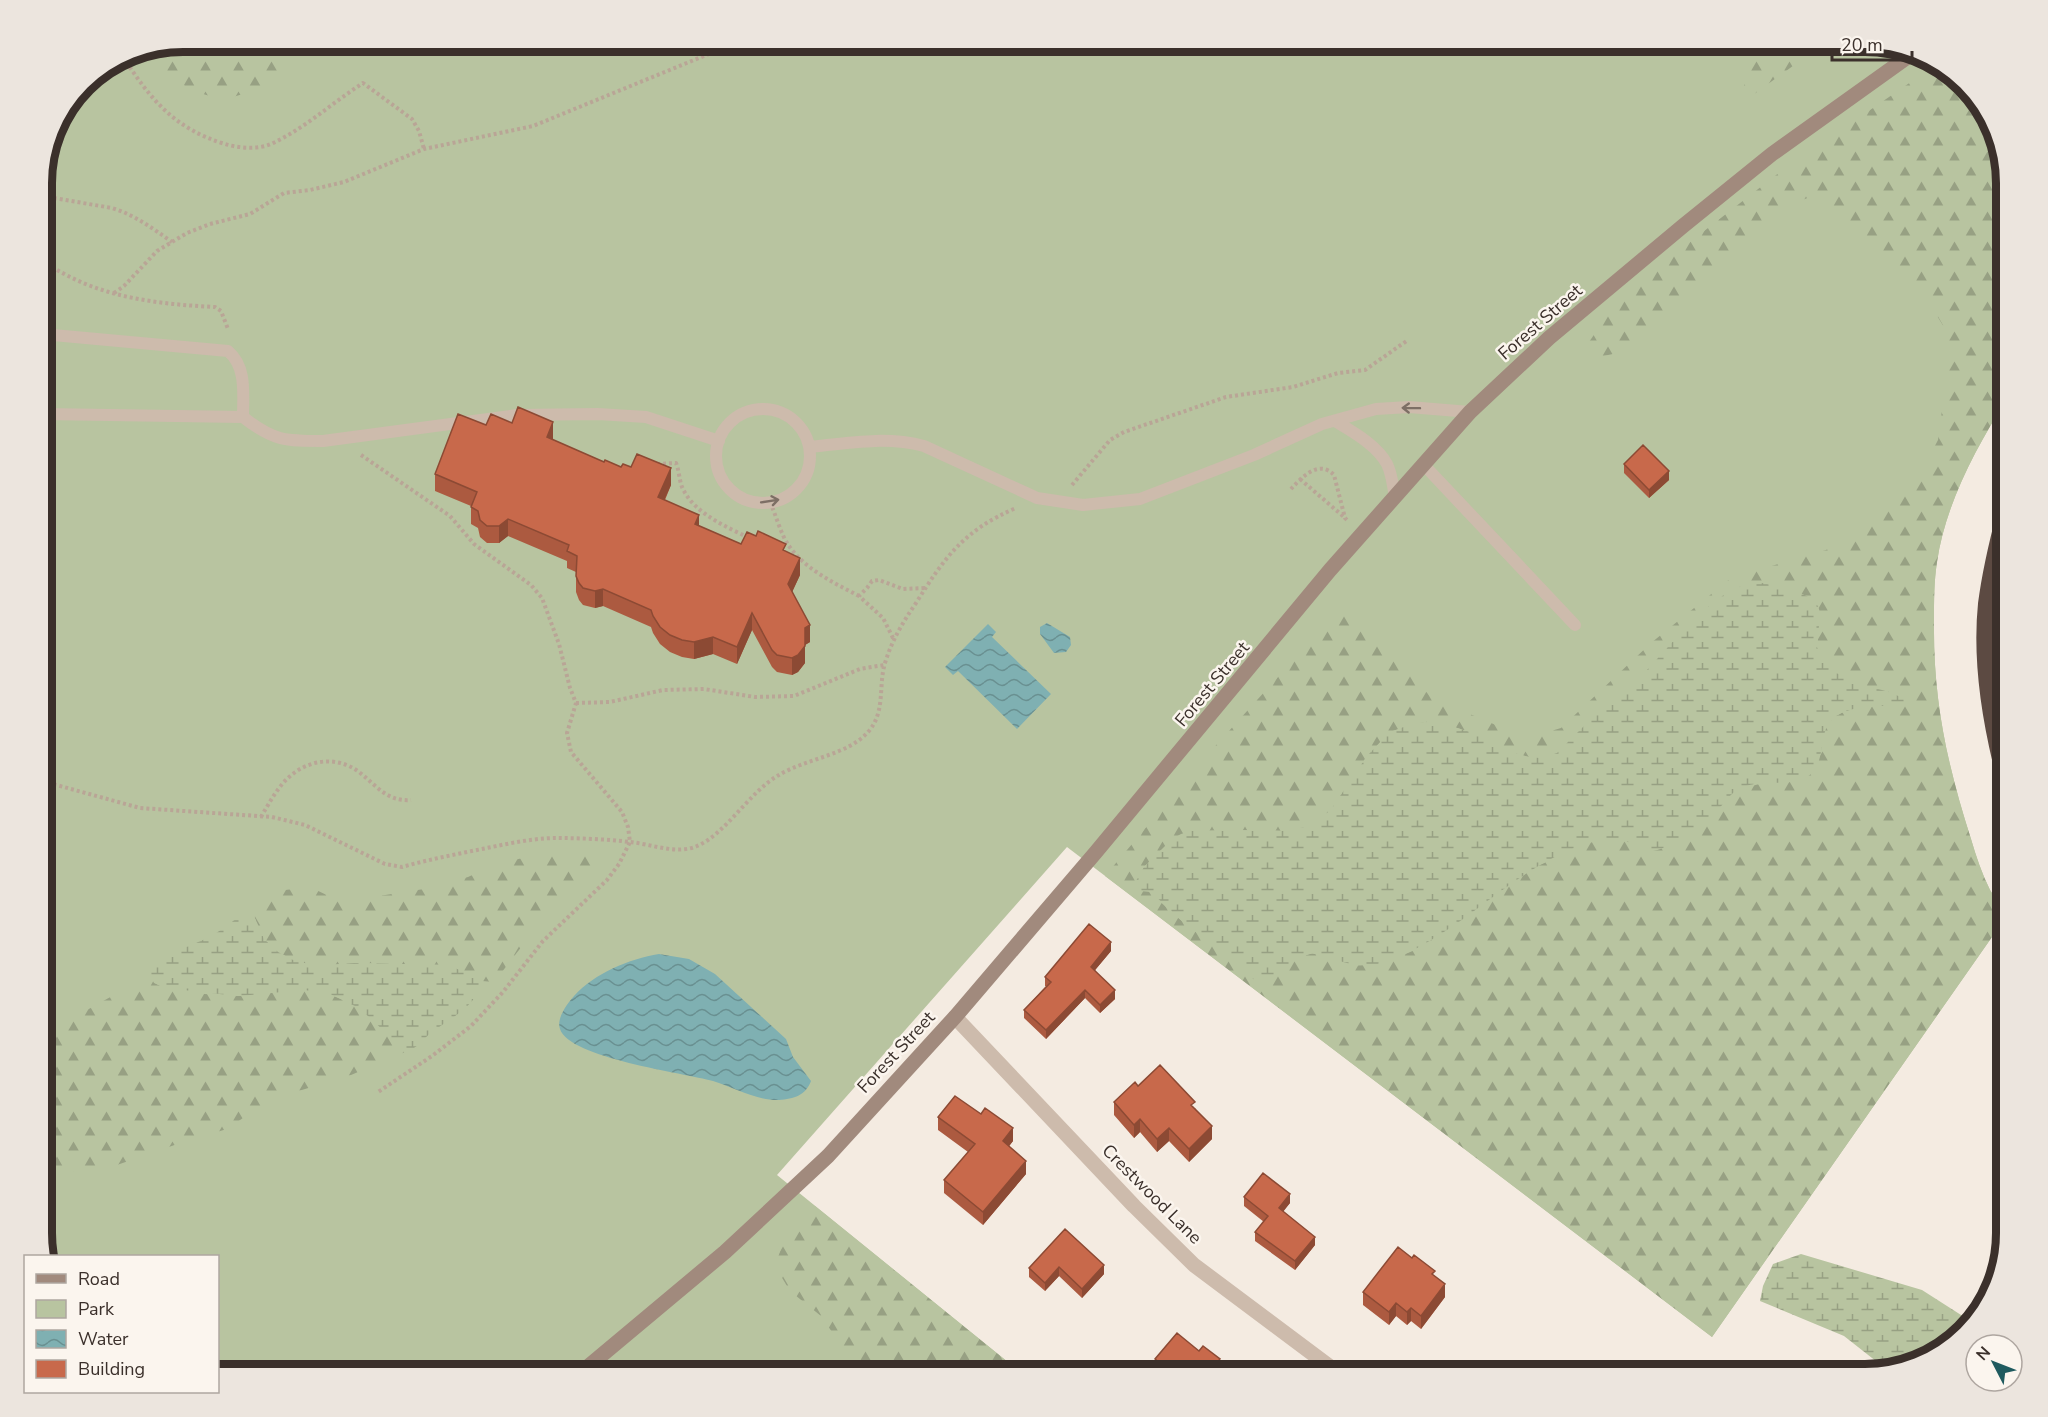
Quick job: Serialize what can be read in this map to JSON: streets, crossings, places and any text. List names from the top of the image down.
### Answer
{
  "streets": {
    "street": ["Forest Street", "Crestwood Lane"]
  },
  "crossings": [
    ["Forest Street", "Crestwood Lane"]
  ],
  "legend": [
    "Road",
    "Park",
    "Water",
    "Building"
  ],
  "scale_bar": "20 m",
  "north": "top left"
}
